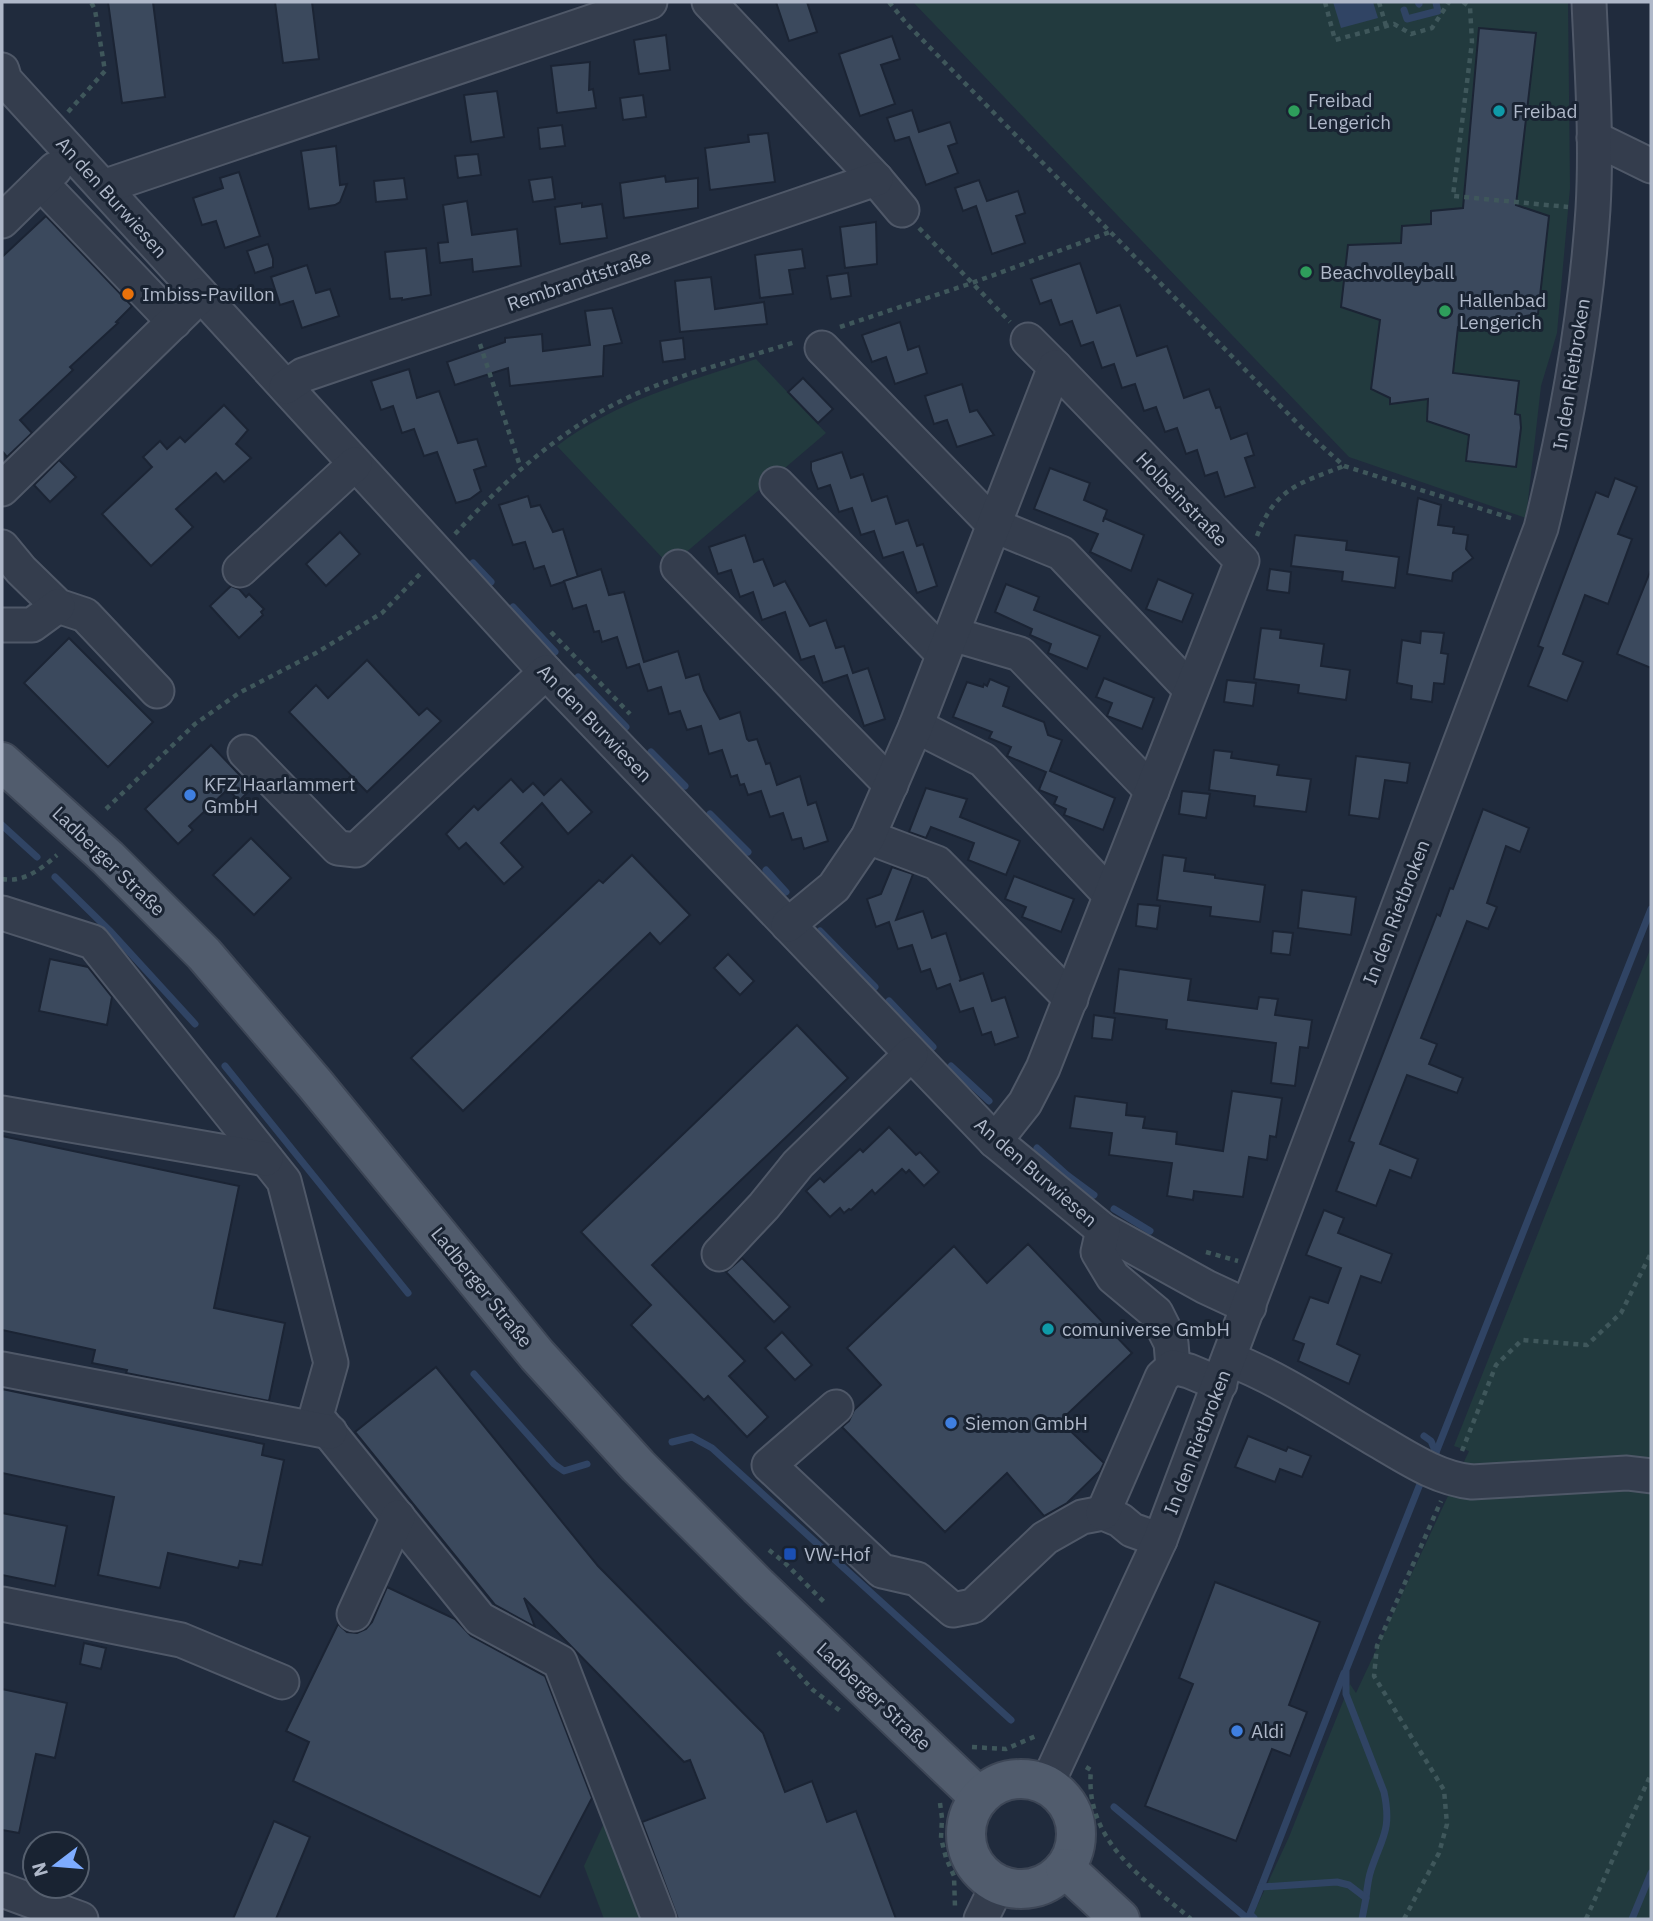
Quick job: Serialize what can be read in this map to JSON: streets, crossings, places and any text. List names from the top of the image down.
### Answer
{
  "streets": {
    "main road": ["Ladberger Straße"],
    "street": [
      "An den Burwiesen",
      "Rembrandtstraße",
      "In den Rietbroken",
      "Holbeinstraße"
    ]
  },
  "crossings": [
    ["An den Burwiesen", "Rembrandtstraße"],
    ["An den Burwiesen", "In den Rietbroken"],
    ["An den Burwiesen", "Holbeinstraße"],
    ["In den Rietbroken", "Ladberger Straße"]
  ],
  "places": {
    "other": [
      "Freibad Lengerich",
      "Freibad",
      "Beachvolleyball",
      "Imbiss-Pavillon",
      "Hallenbad Lengerich",
      "KFZ Haarlammert GmbH",
      "comuniverse GmbH",
      "Siemon GmbH",
      "Aldi"
    ],
    "transit": ["VW-Hof"]
  },
  "north": "left"
}
